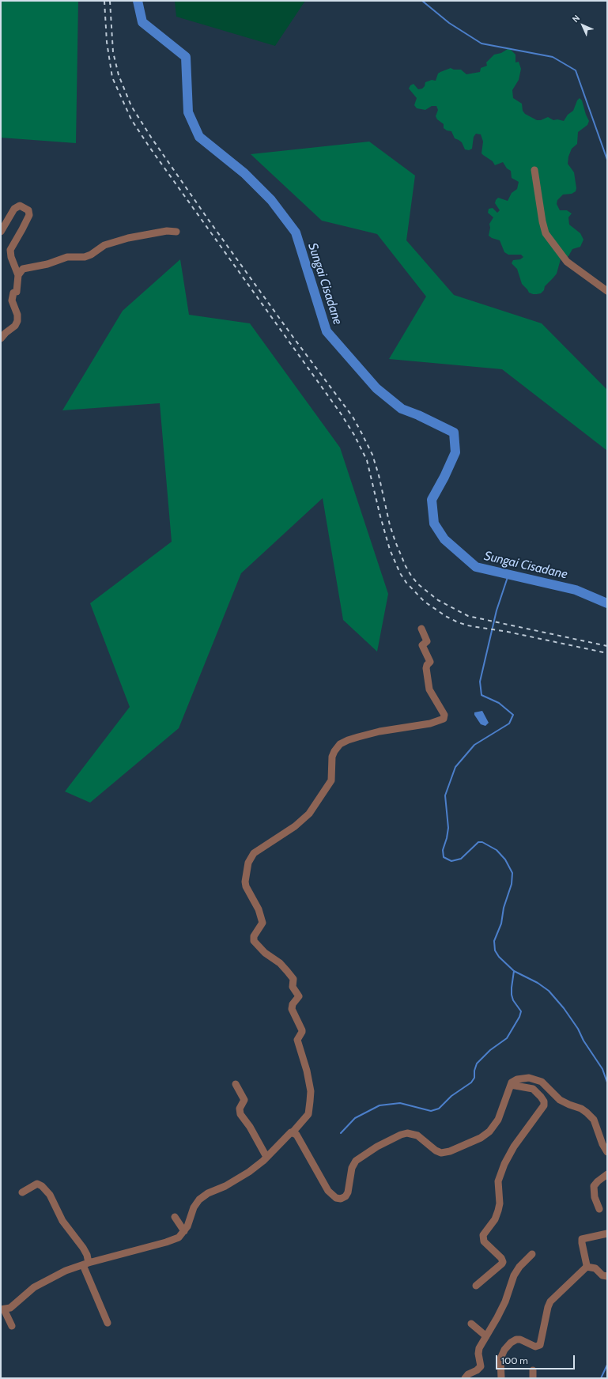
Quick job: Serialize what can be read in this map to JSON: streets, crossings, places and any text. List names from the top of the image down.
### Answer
{
  "water": ["Sungai Cisadane"],
  "scale_bar": "100 m",
  "north": "top left"
}
